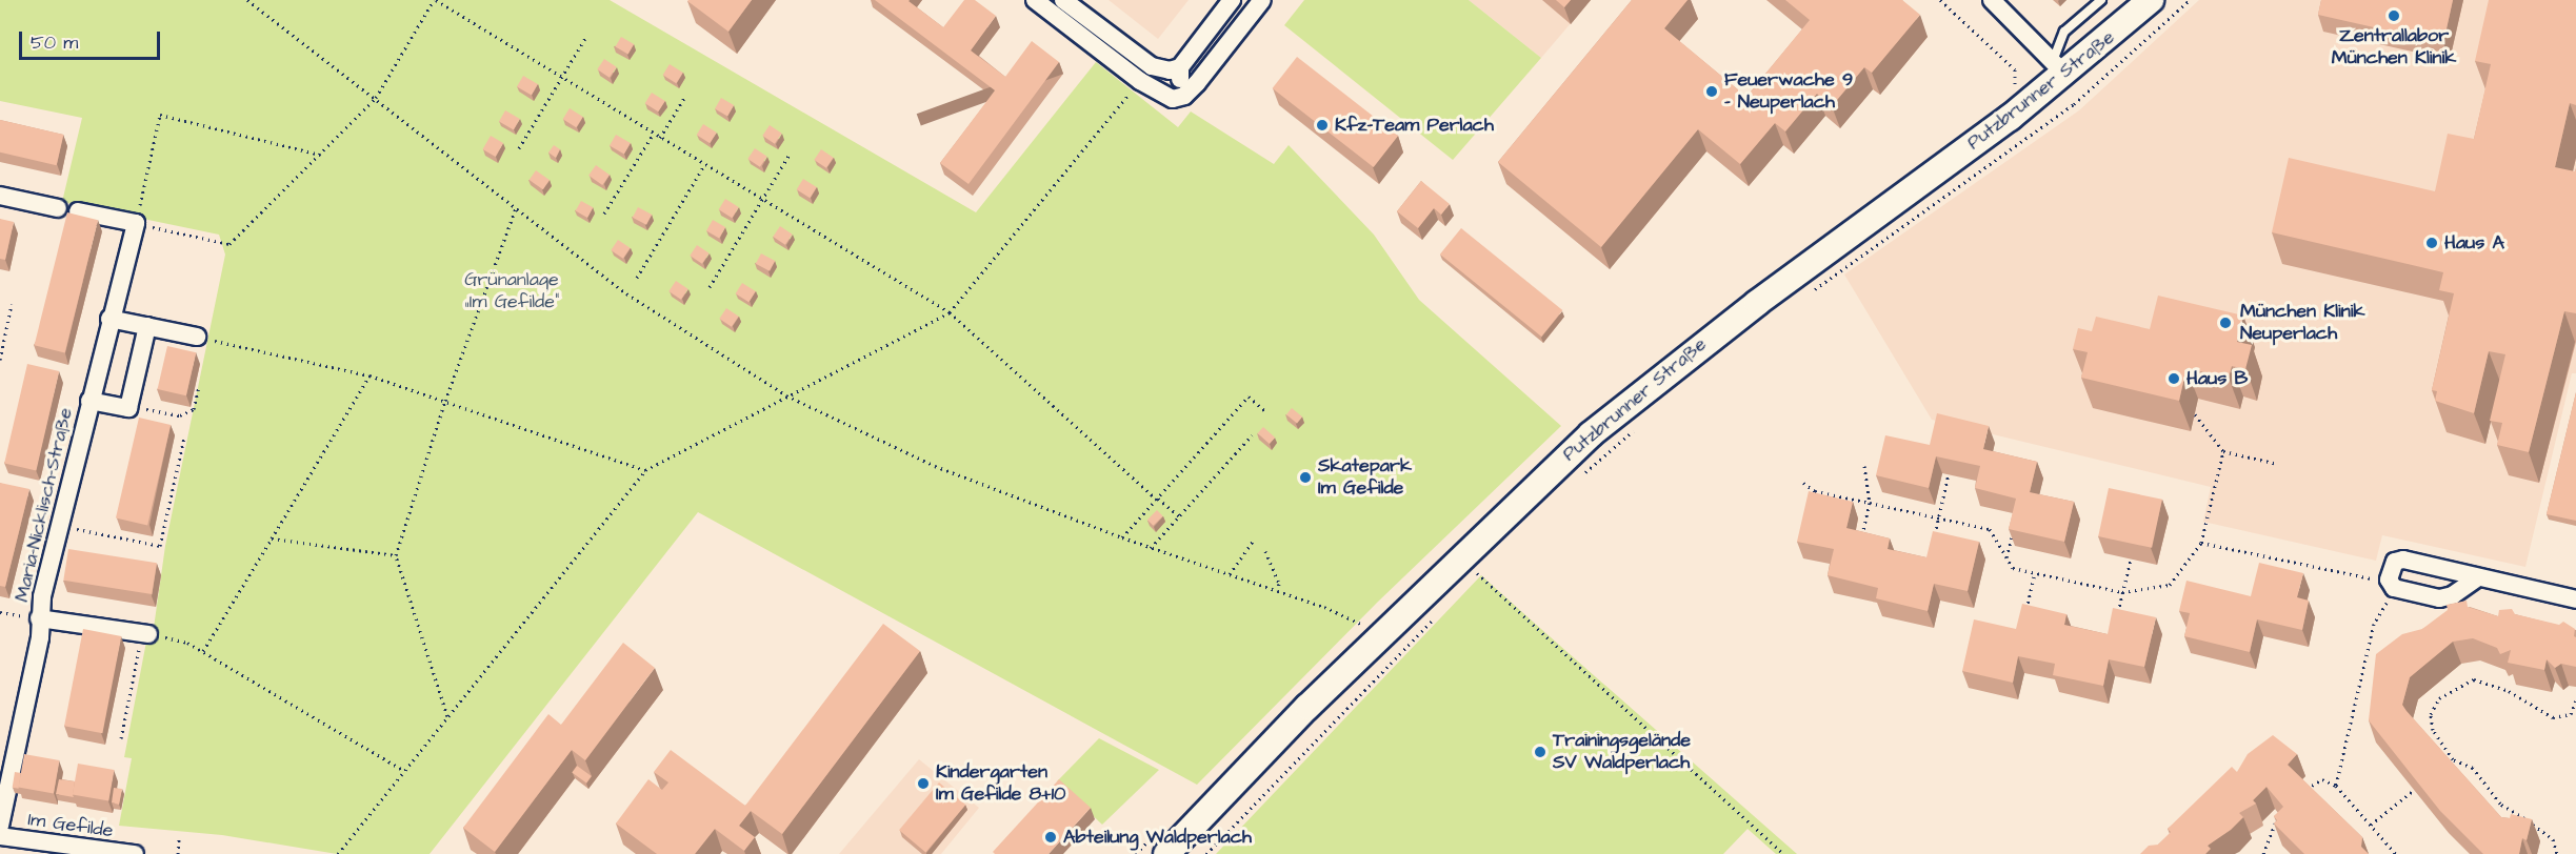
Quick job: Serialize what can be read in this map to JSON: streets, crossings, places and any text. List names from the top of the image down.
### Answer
{
  "streets": {
    "main road": ["Putzbrunner Straße"],
    "street": ["Maria-Nicklisch-Straße", "Im Gefilde"]
  },
  "parks": ["Grünanlage „Im Gefilde“"],
  "places": [
    "Zentrallabor München Klinik",
    "Feuerwache 9 - Neuperlach",
    "Kfz-Team Perlach",
    "Haus A",
    "München Klinik Neuperlach",
    "Haus B",
    "Skatepark Im Gefilde",
    "Trainingsgelände SV Waldperlach",
    "Kindergarten Im Gefilde 8+10",
    "Abteilung Waldperlach"
  ],
  "scale_bar": "50 m"
}
